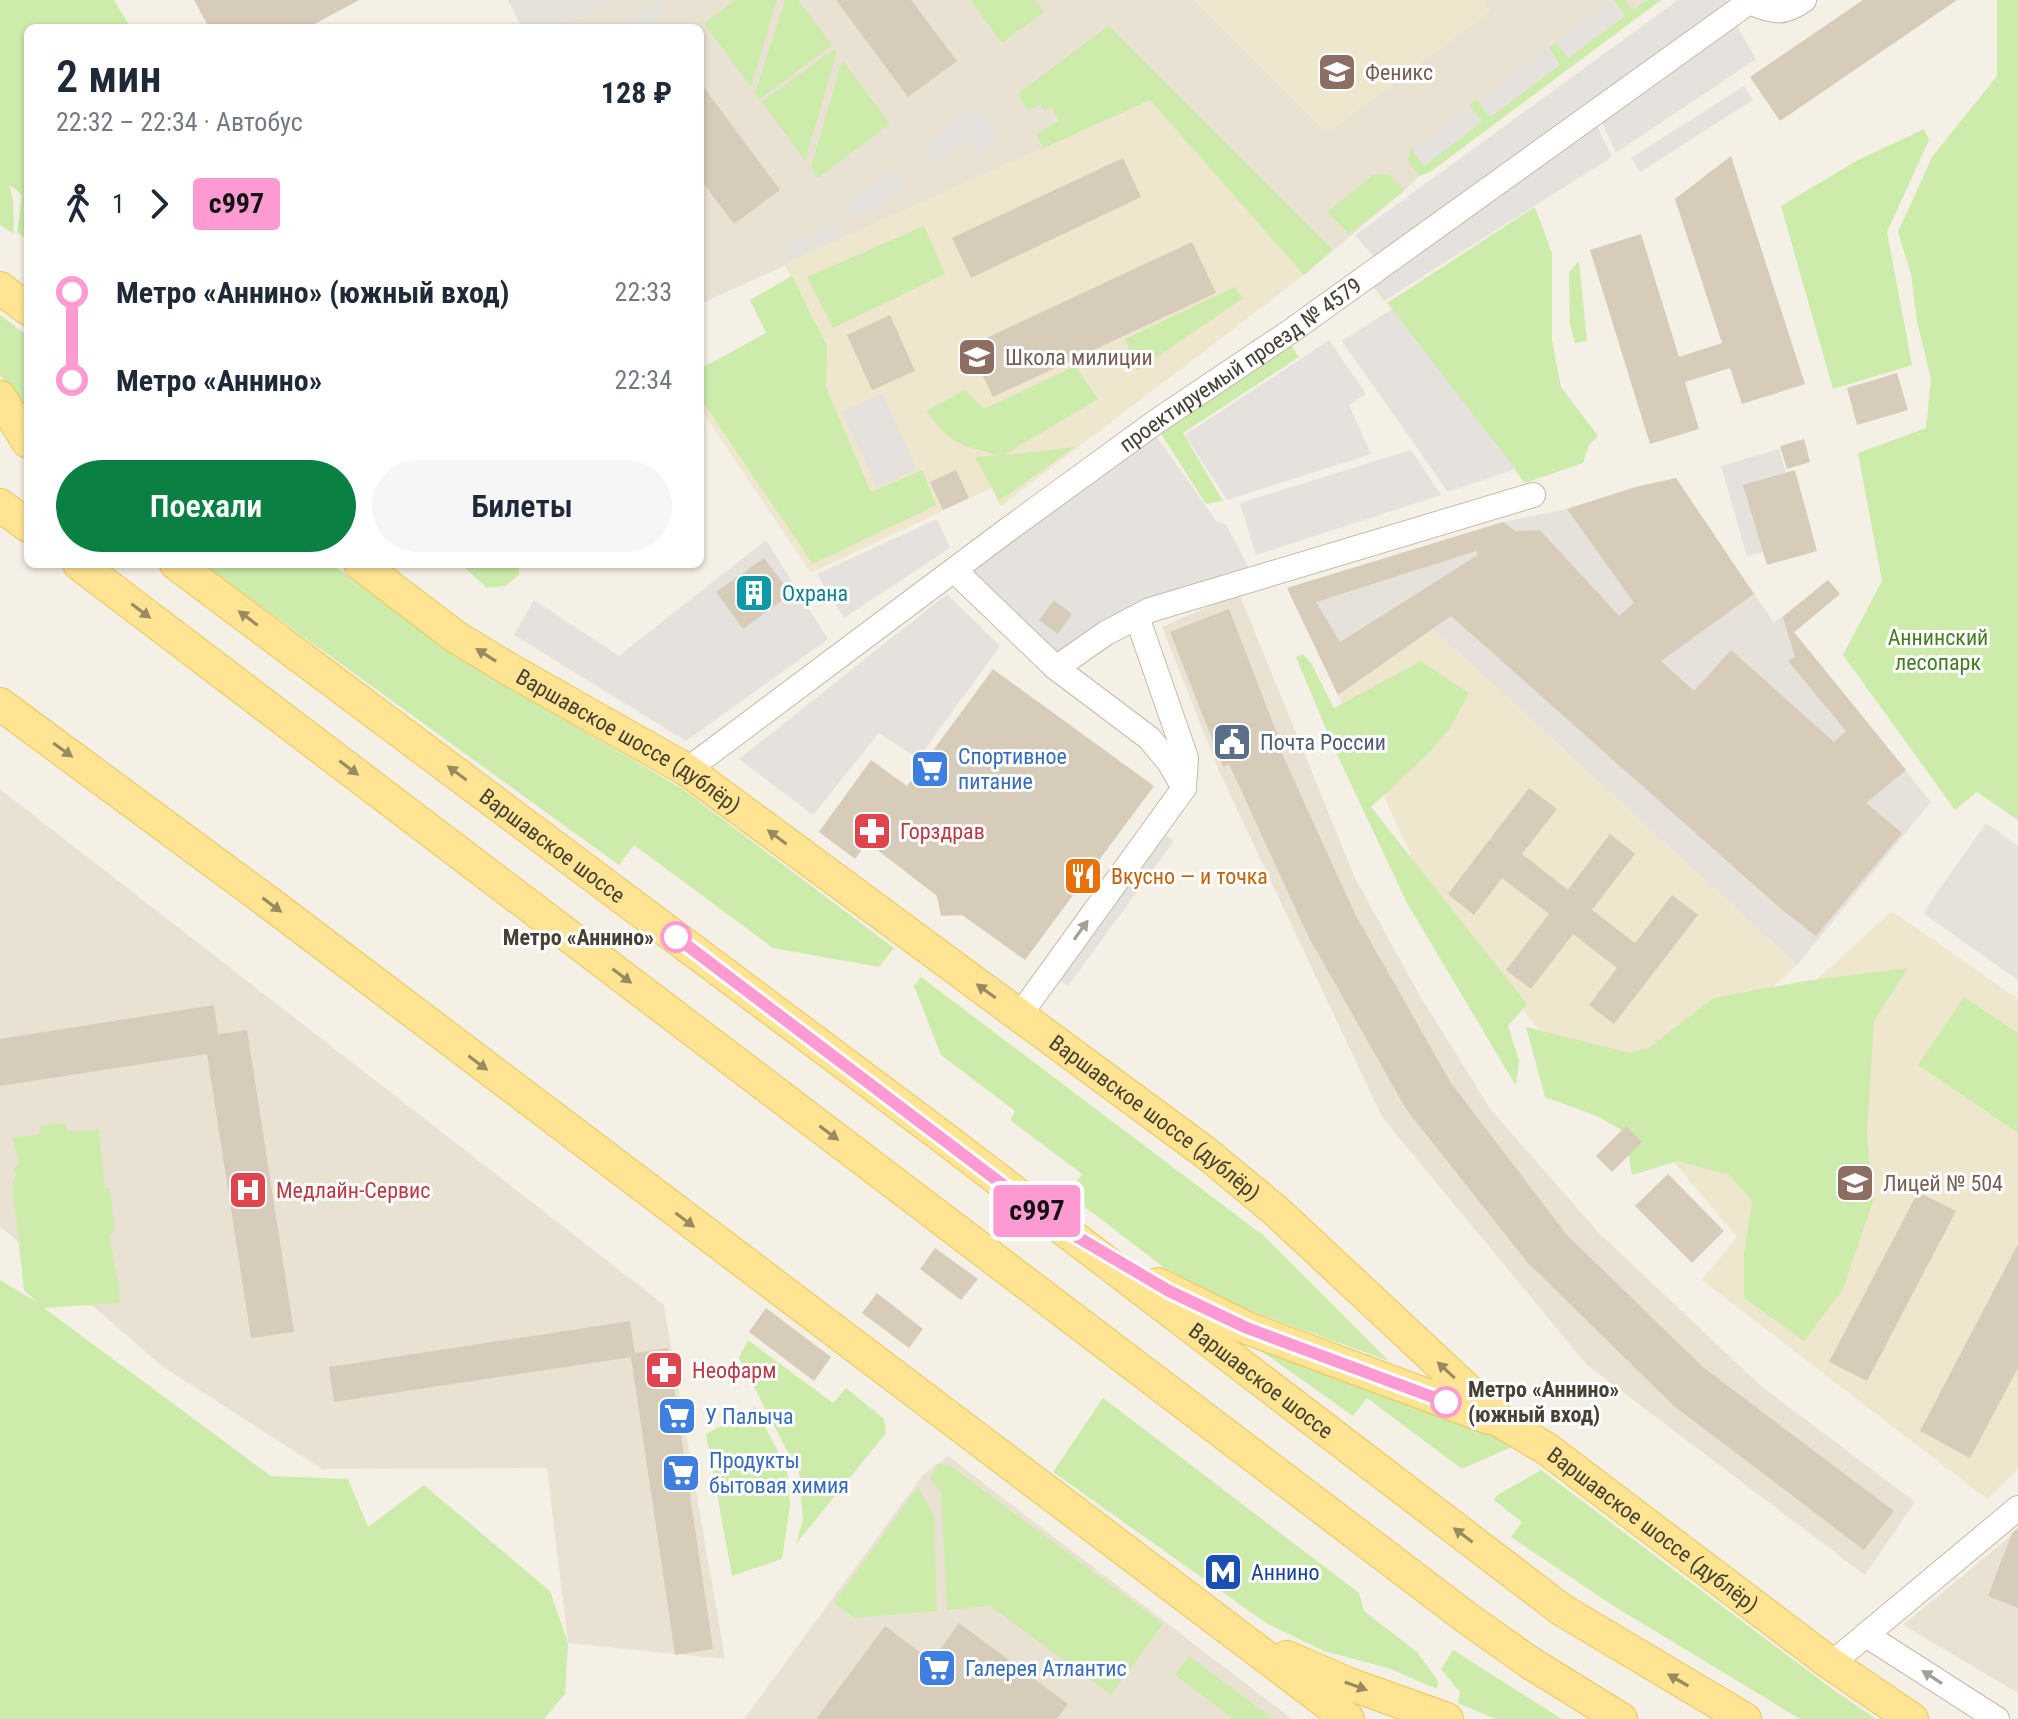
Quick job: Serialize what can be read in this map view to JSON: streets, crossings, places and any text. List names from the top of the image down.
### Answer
{
  "streets": {
    "main road": ["Варшавское шоссе (дублёр)", "Варшавское шоссе"],
    "street": ["проектируемый проезд № 4579"]
  },
  "crossings": [
    ["проектируемый проезд № 4579", "Варшавское шоссе (дублёр)"]
  ],
  "parks": ["Аннинский лесопарк"],
  "places": {
    "school or university": ["Феникс", "Школа милиции", "Лицей № 504"],
    "building": ["Охрана"],
    "public building": ["Почта России"],
    "supermarket": [
      "Спортивное питание",
      "У Палыча",
      "Продукты бытовая химия",
      "Галерея Атлантис"
    ],
    "pharmacy": ["Горздрав", "Неофарм"],
    "restaurant": ["Вкусно — и точка"],
    "other": ["Метро «Аннино»", "Метро «Аннино» (южный вход)"],
    "hospital": ["Медлайн-Сервис"],
    "metro station": ["Аннино"]
  },
  "lines": ["bus line с997"],
  "page": {
    "on_map": "с997",
    "heading": ["2 мин", "22:32 – 22:34 · Автобус", "128 ₽"],
    "legs": ["1", "с997"],
    "list": [
      {
        "name": "Метро «Аннино» (южный вход)",
        "value": "22:33"
      },
      {
        "name": "Метро «Аннино»",
        "value": "22:34"
      }
    ],
    "buttons": ["Поехали", "Билеты"]
  }
}
